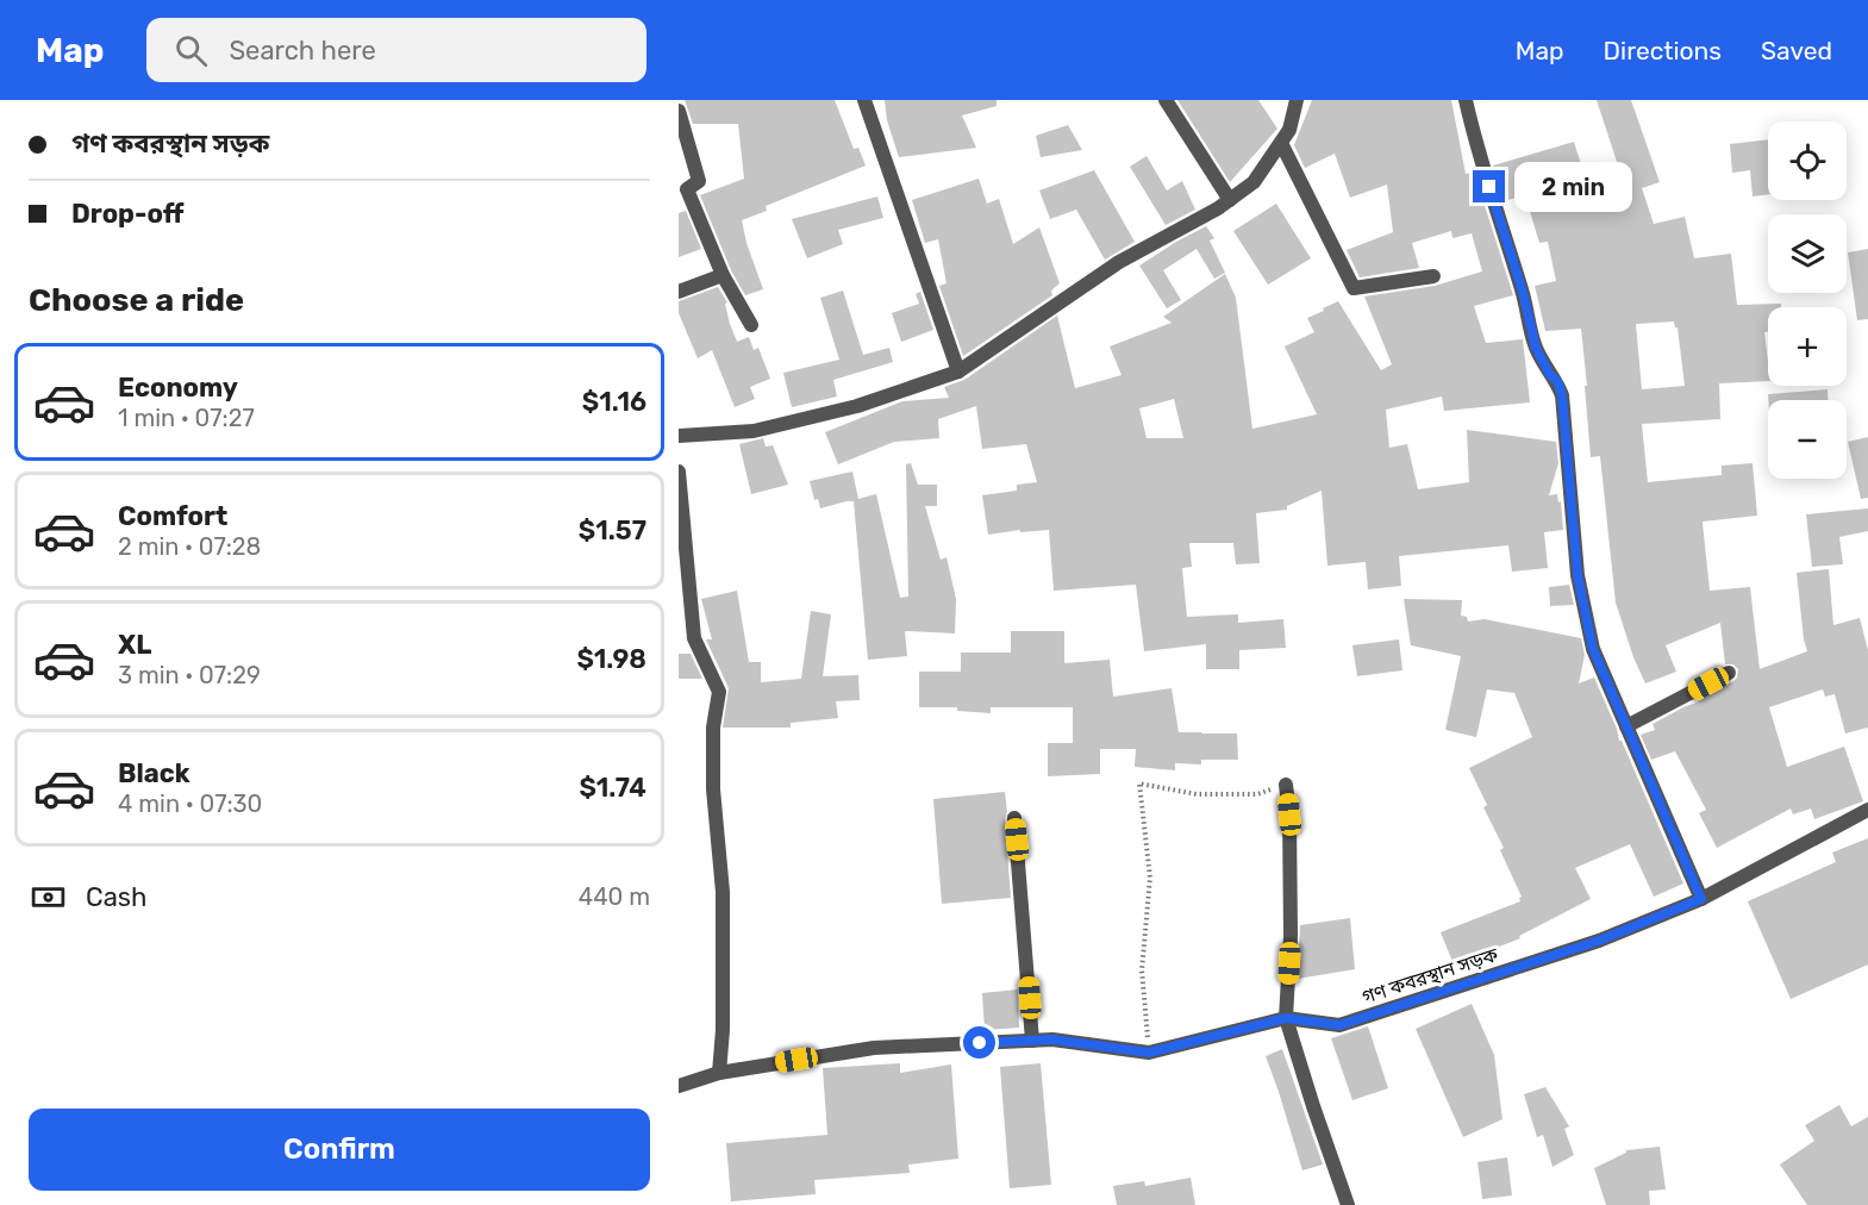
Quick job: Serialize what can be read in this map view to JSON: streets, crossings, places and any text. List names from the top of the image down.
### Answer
{
  "streets": {
    "street": ["গণ কবরস্থান সড়ক"]
  },
  "page": {
    "header": "Map",
    "search": "Search here",
    "nav": ["Map", "Directions", "Saved"],
    "banner": ["গণ কবরস্থান সড়ক", "Drop-off"],
    "map_buttons": ["+", "−"],
    "bubble": "2 min",
    "heading": "Choose a ride",
    "list": [
      {
        "name": "Economy",
        "note": "1 min · 07:27",
        "value": "$1.16"
      },
      {
        "name": "Comfort",
        "note": "2 min · 07:28",
        "value": "$1.57"
      },
      {
        "name": "XL",
        "note": "3 min · 07:29",
        "value": "$1.98"
      },
      {
        "name": "Black",
        "note": "4 min · 07:30",
        "value": "$1.74"
      }
    ],
    "pay": ["Cash", "440 m"],
    "buttons": "Confirm"
  }
}
